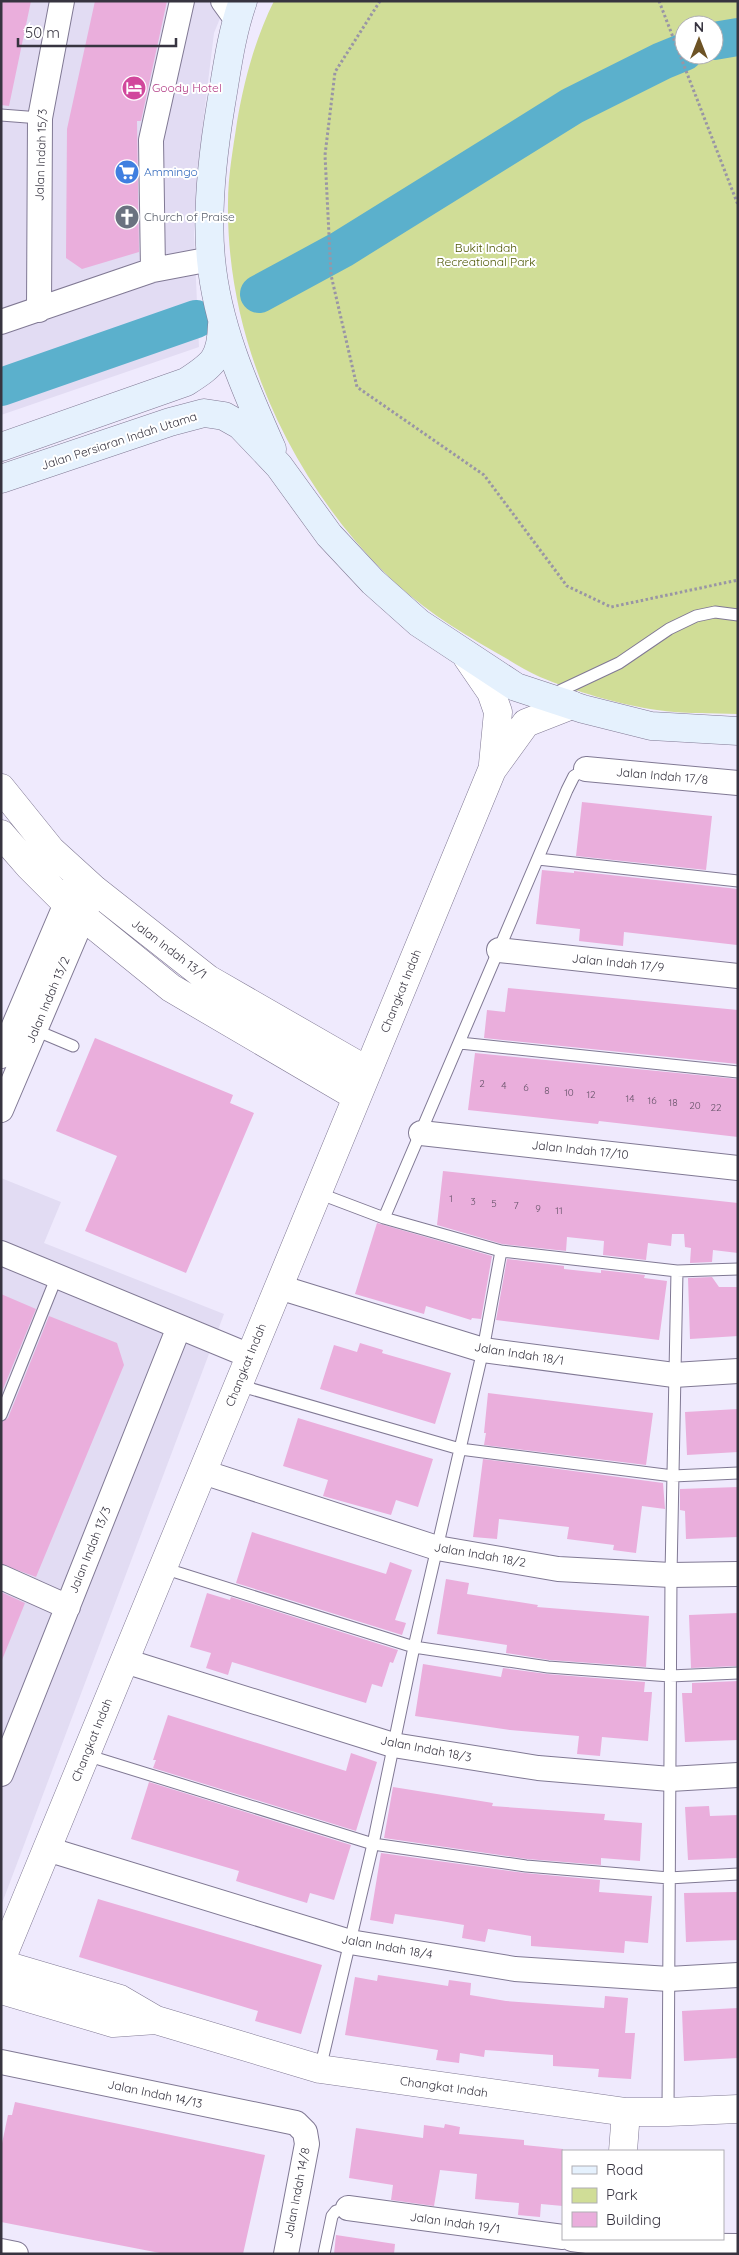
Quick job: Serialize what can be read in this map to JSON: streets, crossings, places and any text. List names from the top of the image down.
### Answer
{
  "streets": {
    "main road": ["Jalan Persiaran Indah Utama"],
    "street": [
      "Jalan Indah 15/3",
      "Jalan Indah 17/8",
      "Jalan Indah 13/1",
      "Jalan Indah 17/9",
      "Changkat Indah",
      "Jalan Indah 13/2",
      "Jalan Indah 17/10",
      "Jalan Indah 18/1",
      "Jalan Indah 13/3",
      "Jalan Indah 18/2",
      "Jalan Indah 18/3",
      "Jalan Indah 18/4",
      "Jalan Indah 14/13",
      "Jalan Indah 14/8",
      "Jalan Indah 19/1"
    ]
  },
  "crossings": [
    ["Jalan Persiaran Indah Utama", "Changkat Indah"],
    ["Jalan Indah 13/1", "Changkat Indah"],
    ["Jalan Indah 13/1", "Jalan Indah 13/2"],
    ["Changkat Indah", "Jalan Indah 18/1"],
    ["Changkat Indah", "Jalan Indah 18/2"],
    ["Changkat Indah", "Jalan Indah 18/3"],
    ["Changkat Indah", "Jalan Indah 18/4"],
    ["Jalan Indah 14/13", "Jalan Indah 14/8"]
  ],
  "parks": ["Bukit Indah Recreational Park"],
  "places": {
    "hotel": ["Goody Hotel"],
    "supermarket": ["Ammingo"],
    "church": ["Church of Praise"]
  },
  "house_numbers": [
    "2",
    "4",
    "6",
    "8",
    "10",
    "12",
    "14",
    "16",
    "18",
    "20",
    "22",
    "1",
    "3",
    "5",
    "7",
    "9",
    "11"
  ],
  "legend": ["Road", "Park", "Building"],
  "scale_bar": "50 m",
  "north": "top"
}
